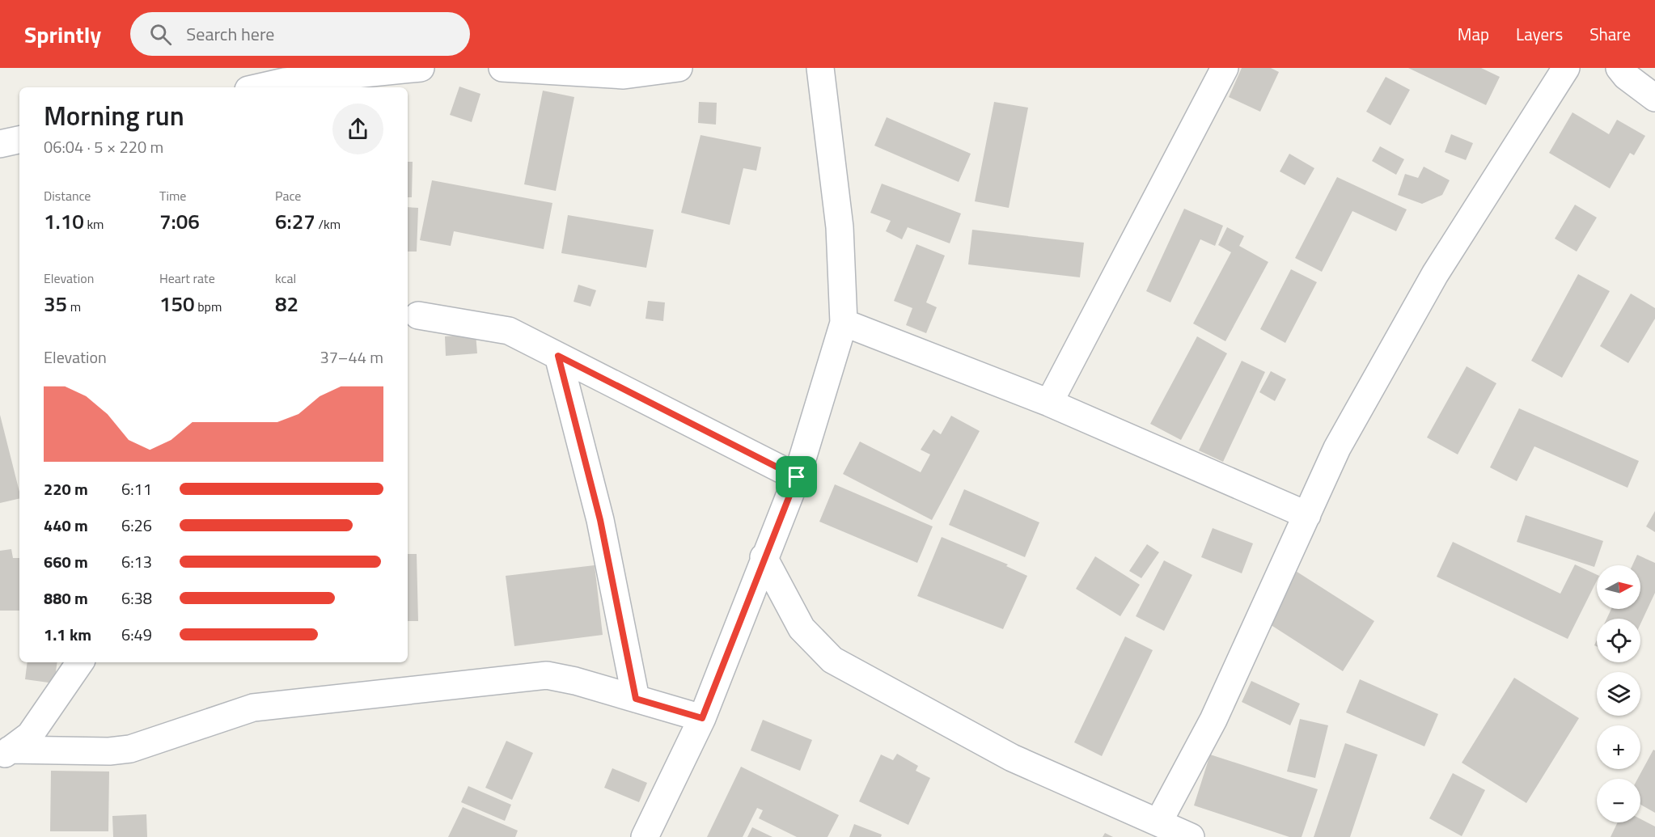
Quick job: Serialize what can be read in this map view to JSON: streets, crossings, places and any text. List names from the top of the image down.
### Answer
{
  "north": "right",
  "page": {
    "header": "Sprintly",
    "search": "Search here",
    "nav": ["Map", "Layers", "Share"],
    "heading": ["Morning run", "06:04 · 5 × 220 m"],
    "stats": [
      ["Distance", "1.10 km"],
      ["Time", "7:06"],
      ["Pace", "6:27 /km"],
      ["Elevation", "35 m"],
      ["Heart rate", "150 bpm"],
      ["kcal", "82"]
    ],
    "chart": ["Elevation", "37–44 m"],
    "list": [
      {
        "name": "220 m",
        "note": "6:11"
      },
      {
        "name": "440 m",
        "note": "6:26"
      },
      {
        "name": "660 m",
        "note": "6:13"
      },
      {
        "name": "880 m",
        "note": "6:38"
      },
      {
        "name": "1.1 km",
        "note": "6:49"
      }
    ],
    "map_buttons": ["+", "−"]
  }
}
